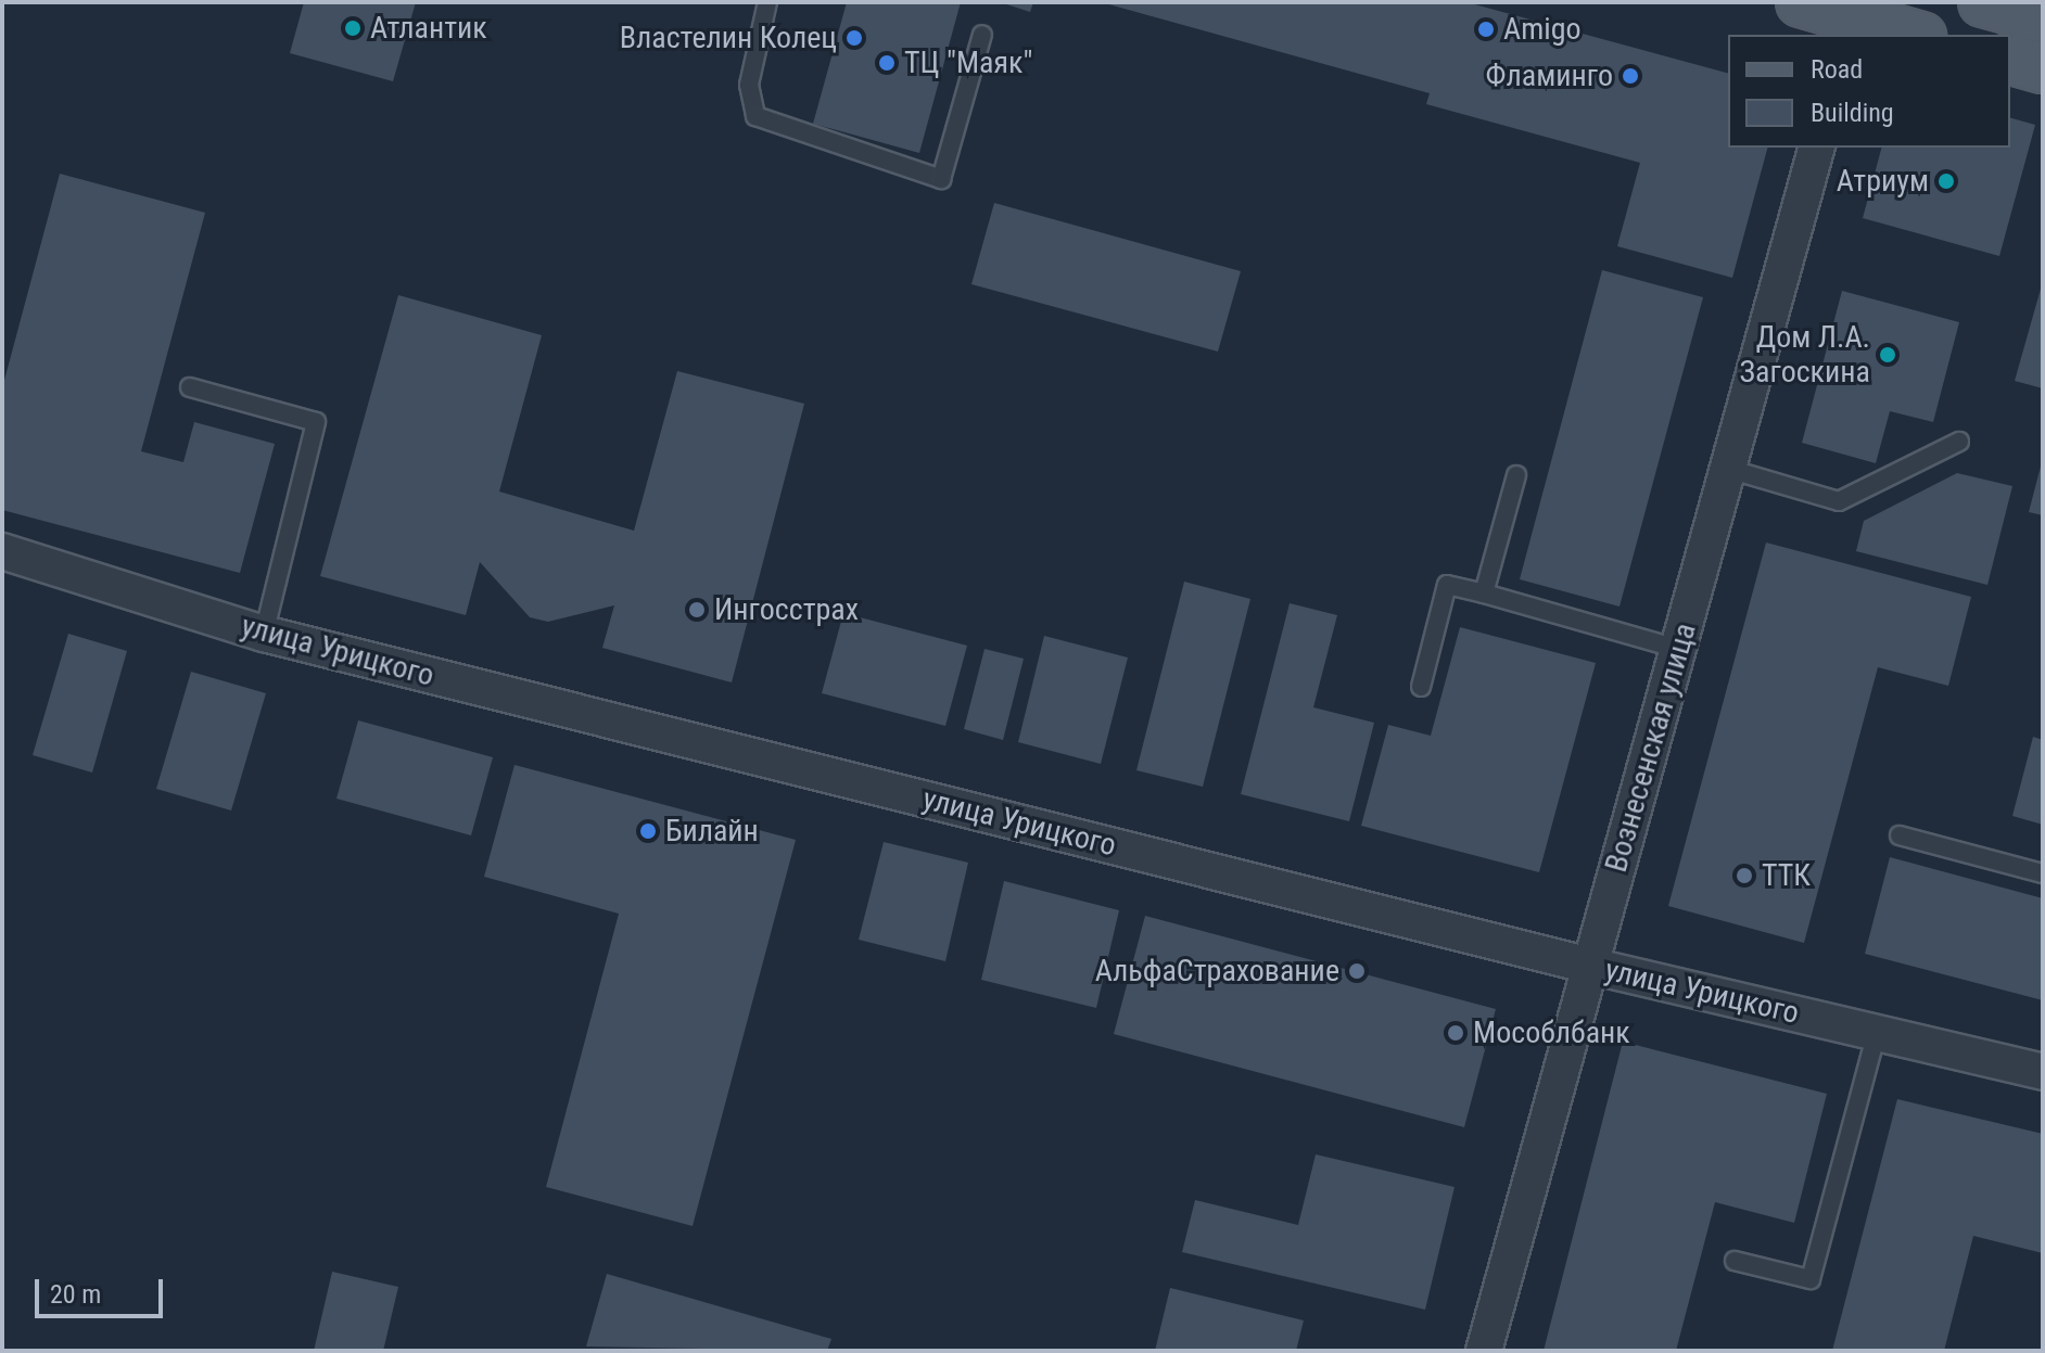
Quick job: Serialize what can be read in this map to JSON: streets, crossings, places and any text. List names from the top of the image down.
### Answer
{
  "streets": {
    "street": ["улица Урицкого", "Вознесенская улица"]
  },
  "crossings": [
    ["улица Урицкого", "Вознесенская улица"]
  ],
  "places": [
    "Атлантик",
    "Amigo",
    "Властелин Колец",
    "ТЦ \"Маяк\"",
    "Фламинго",
    "Атриум",
    "Дом Л.А. Загоскина",
    "Ингосстрах",
    "Билайн",
    "ТТК",
    "АльфаСтрахование",
    "Мособлбанк"
  ],
  "legend": ["Road", "Building"],
  "scale_bar": "20 m"
}
